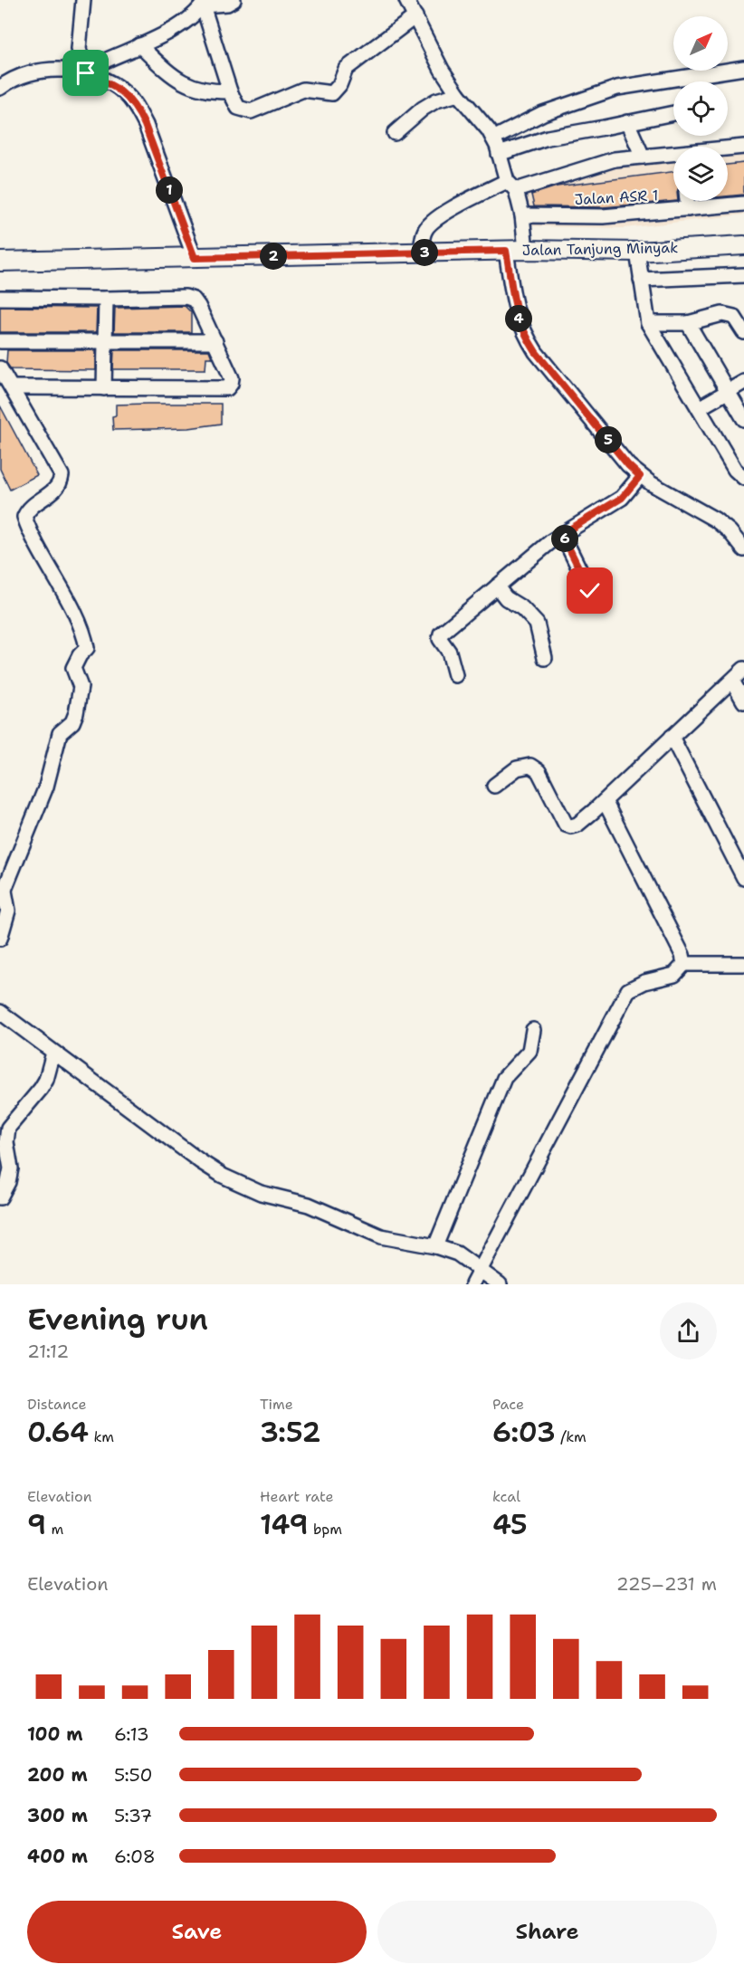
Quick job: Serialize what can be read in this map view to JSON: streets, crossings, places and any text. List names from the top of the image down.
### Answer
{
  "streets": {
    "main road": ["Jalan Tanjung Minyak"],
    "street": ["Jalan ASR 1"]
  },
  "north": "top right",
  "page": {
    "pins": [
      "1",
      "3",
      "2",
      "4",
      "5",
      "6"
    ],
    "heading": ["Evening run", "21:12"],
    "stats": [
      ["Distance", "0.64 km"],
      ["Time", "3:52"],
      ["Pace", "6:03 /km"],
      ["Elevation", "9 m"],
      ["Heart rate", "149 bpm"],
      ["kcal", "45"]
    ],
    "chart": ["Elevation", "225–231 m"],
    "list": [
      {
        "name": "100 m",
        "note": "6:13"
      },
      {
        "name": "200 m",
        "note": "5:50"
      },
      {
        "name": "300 m",
        "note": "5:37"
      },
      {
        "name": "400 m",
        "note": "6:08"
      }
    ],
    "buttons": ["Save", "Share"]
  }
}
